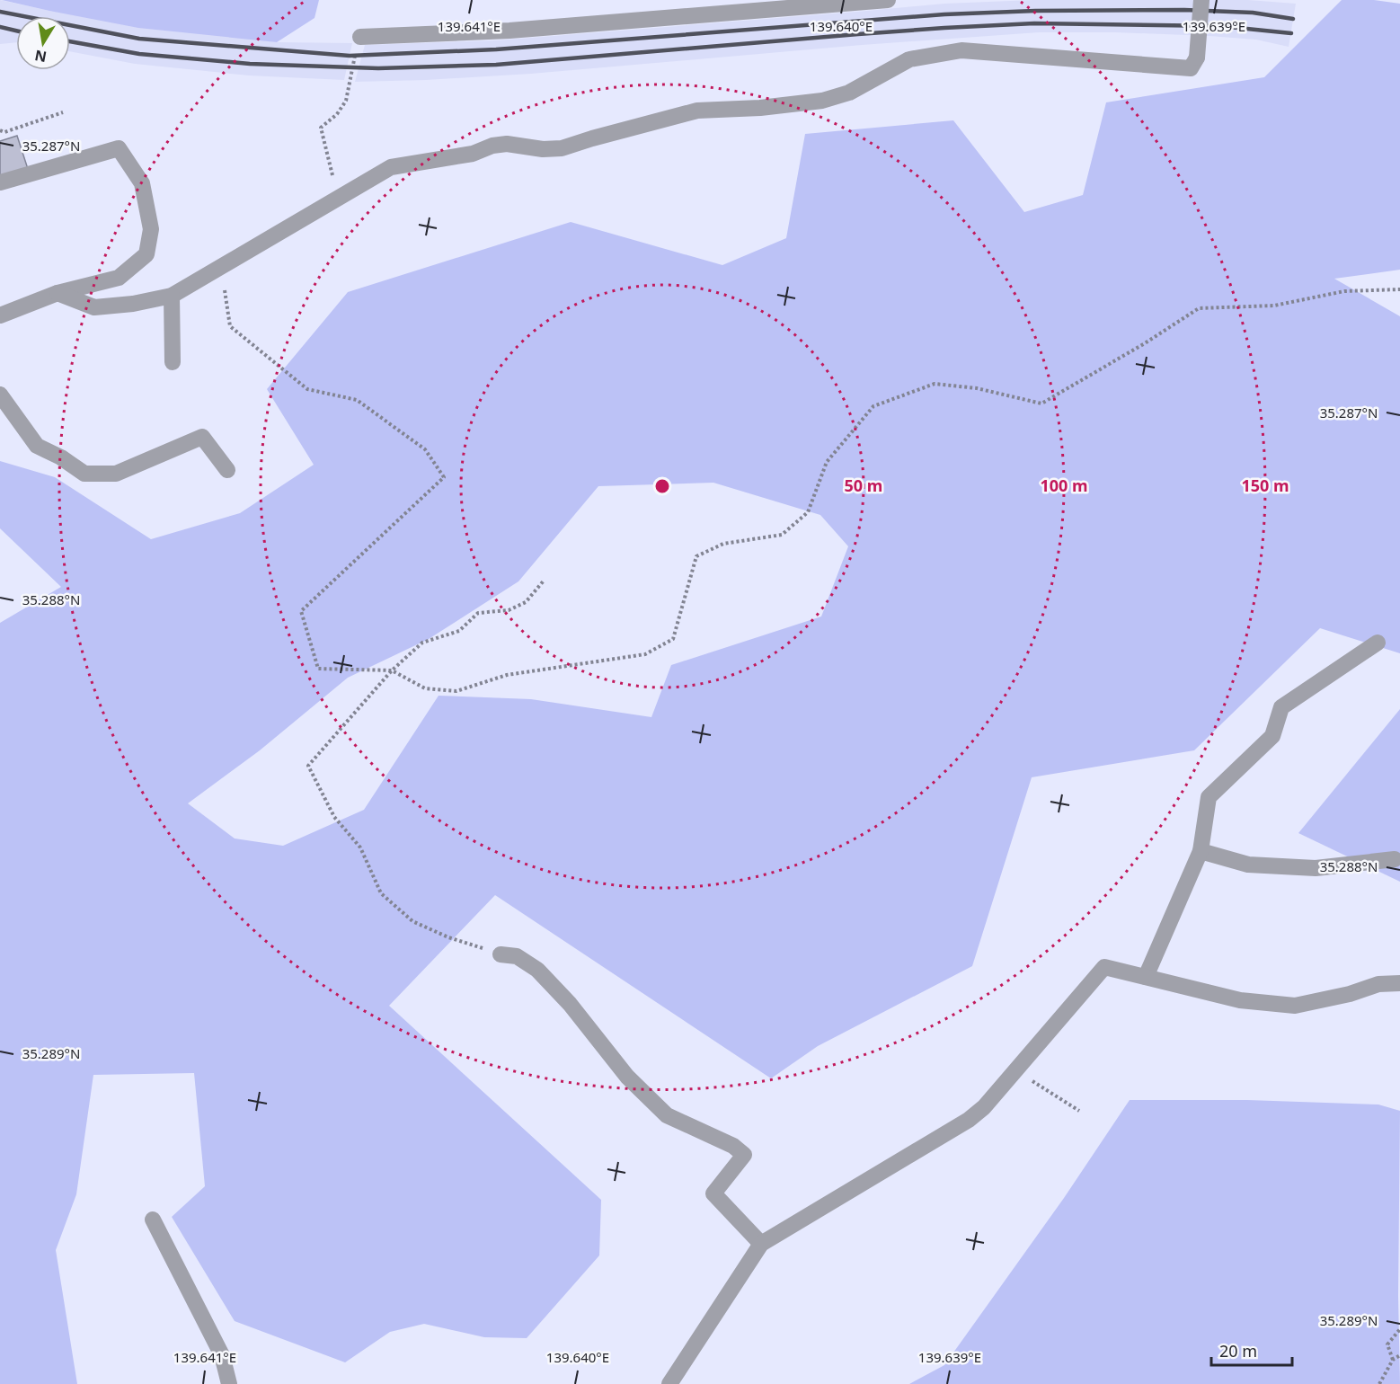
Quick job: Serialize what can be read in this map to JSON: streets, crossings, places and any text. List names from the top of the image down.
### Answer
{
  "scale_bar": "20 m",
  "north": "bottom",
  "coordinates": [
    "139.641°E",
    "139.640°E",
    "139.639°E",
    "35.287°N",
    "35.288°N",
    "35.289°N"
  ],
  "rings": ["50 m", "100 m", "150 m"]
}
